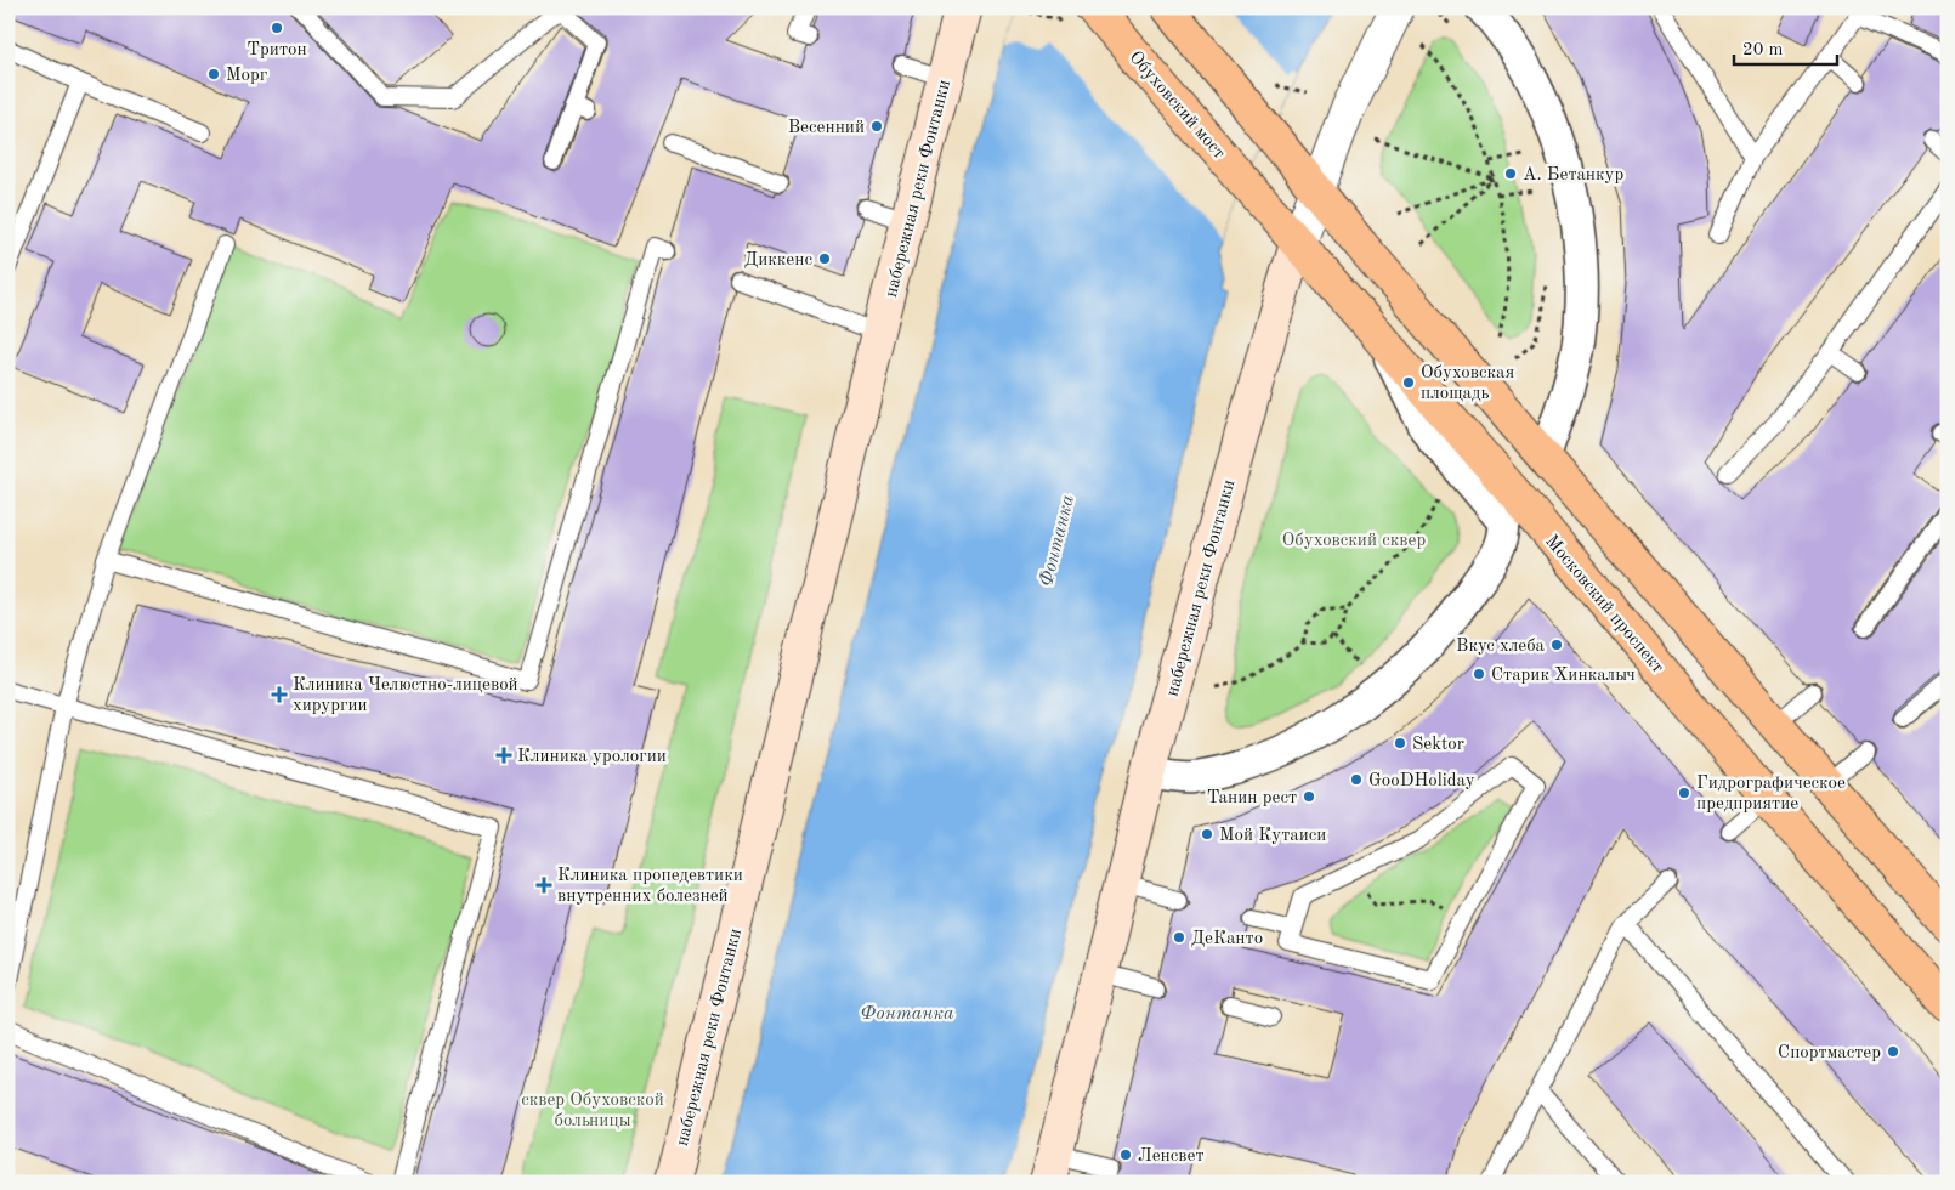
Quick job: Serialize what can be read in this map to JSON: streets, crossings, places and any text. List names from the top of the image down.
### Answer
{
  "streets": {
    "main road": ["Обуховский мост", "набережная реки Фонтанки", "Московский проспект"]
  },
  "crossings": [
    ["Обуховский мост", "Московский проспект"],
    ["набережная реки Фонтанки", "Московский проспект"]
  ],
  "water": ["Фонтанка"],
  "parks": ["Обуховский сквер", "сквер Обуховской больницы"],
  "places": {
    "other": [
      "Тритон",
      "Морг",
      "Весенний",
      "А. Бетанкур",
      "Диккенс",
      "Обуховская площадь",
      "Вкус хлеба",
      "Старик Хинкалыч",
      "Sektor",
      "GooDHoliday",
      "Гидрографическое предприятие",
      "Танин рест",
      "Мой Кутаиси",
      "ДеКанто",
      "Спортмастер",
      "Ленсвет"
    ],
    "health": ["Клиника Челюстно-лицевой хирургии", "Клиника урологии", "Клиника пропедевтики внутренних болезней"]
  },
  "scale_bar": "20 m"
}
